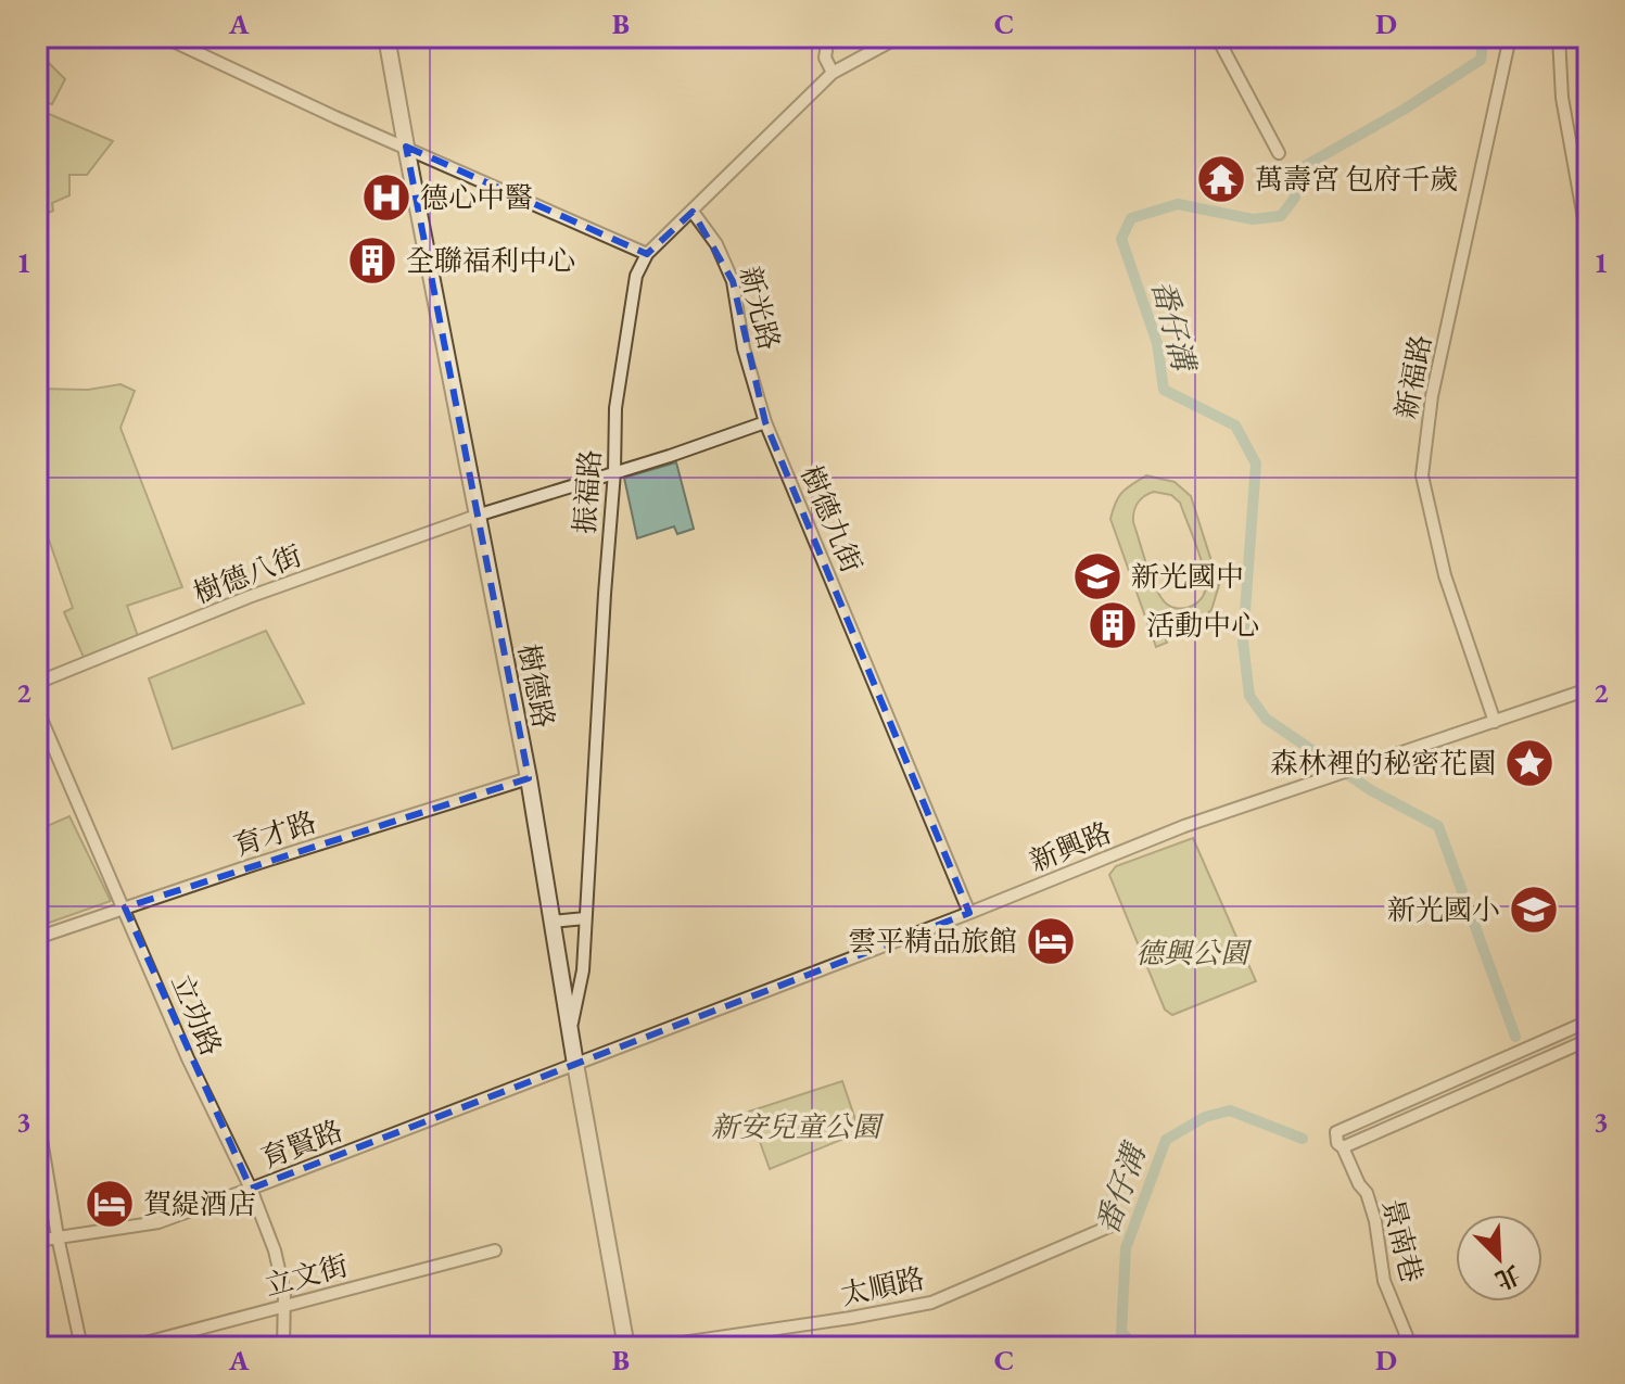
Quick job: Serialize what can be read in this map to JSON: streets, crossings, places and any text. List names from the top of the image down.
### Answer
{
  "streets": {
    "street": [
      "新光路",
      "新福路",
      "振福路",
      "樹德九街",
      "樹德八街",
      "樹德路",
      "育才路",
      "新興路",
      "立功路",
      "育賢路",
      "景南巷",
      "立文街",
      "太順路"
    ]
  },
  "crossings": [
    ["新光路", "振福路"],
    ["新光路", "樹德九街"],
    ["新福路", "新興路"],
    ["振福路", "樹德路"],
    ["樹德九街", "新興路"],
    ["樹德八街", "樹德路"],
    ["樹德路", "育才路"],
    ["樹德路", "新興路"],
    ["樹德路", "育賢路"],
    ["育才路", "立功路"],
    ["新興路", "育賢路"],
    ["立功路", "育賢路"],
    ["立功路", "立文街"]
  ],
  "water": ["番仔溝"],
  "parks": ["德興公園", "新安兒童公園"],
  "places": {
    "temple": ["萬壽宮 包府千歲"],
    "hospital": ["德心中醫"],
    "building": ["全聯福利中心", "活動中心"],
    "school or university": ["新光國中", "新光國小"],
    "place": ["森林裡的秘密花園"],
    "hotel": ["雲平精品旅館", "賀緹酒店"]
  },
  "north": "bottom right",
  "grid": {
    "columns": [
      "A",
      "B",
      "C",
      "D"
    ],
    "rows": ["1", "2", "3"]
  }
}
